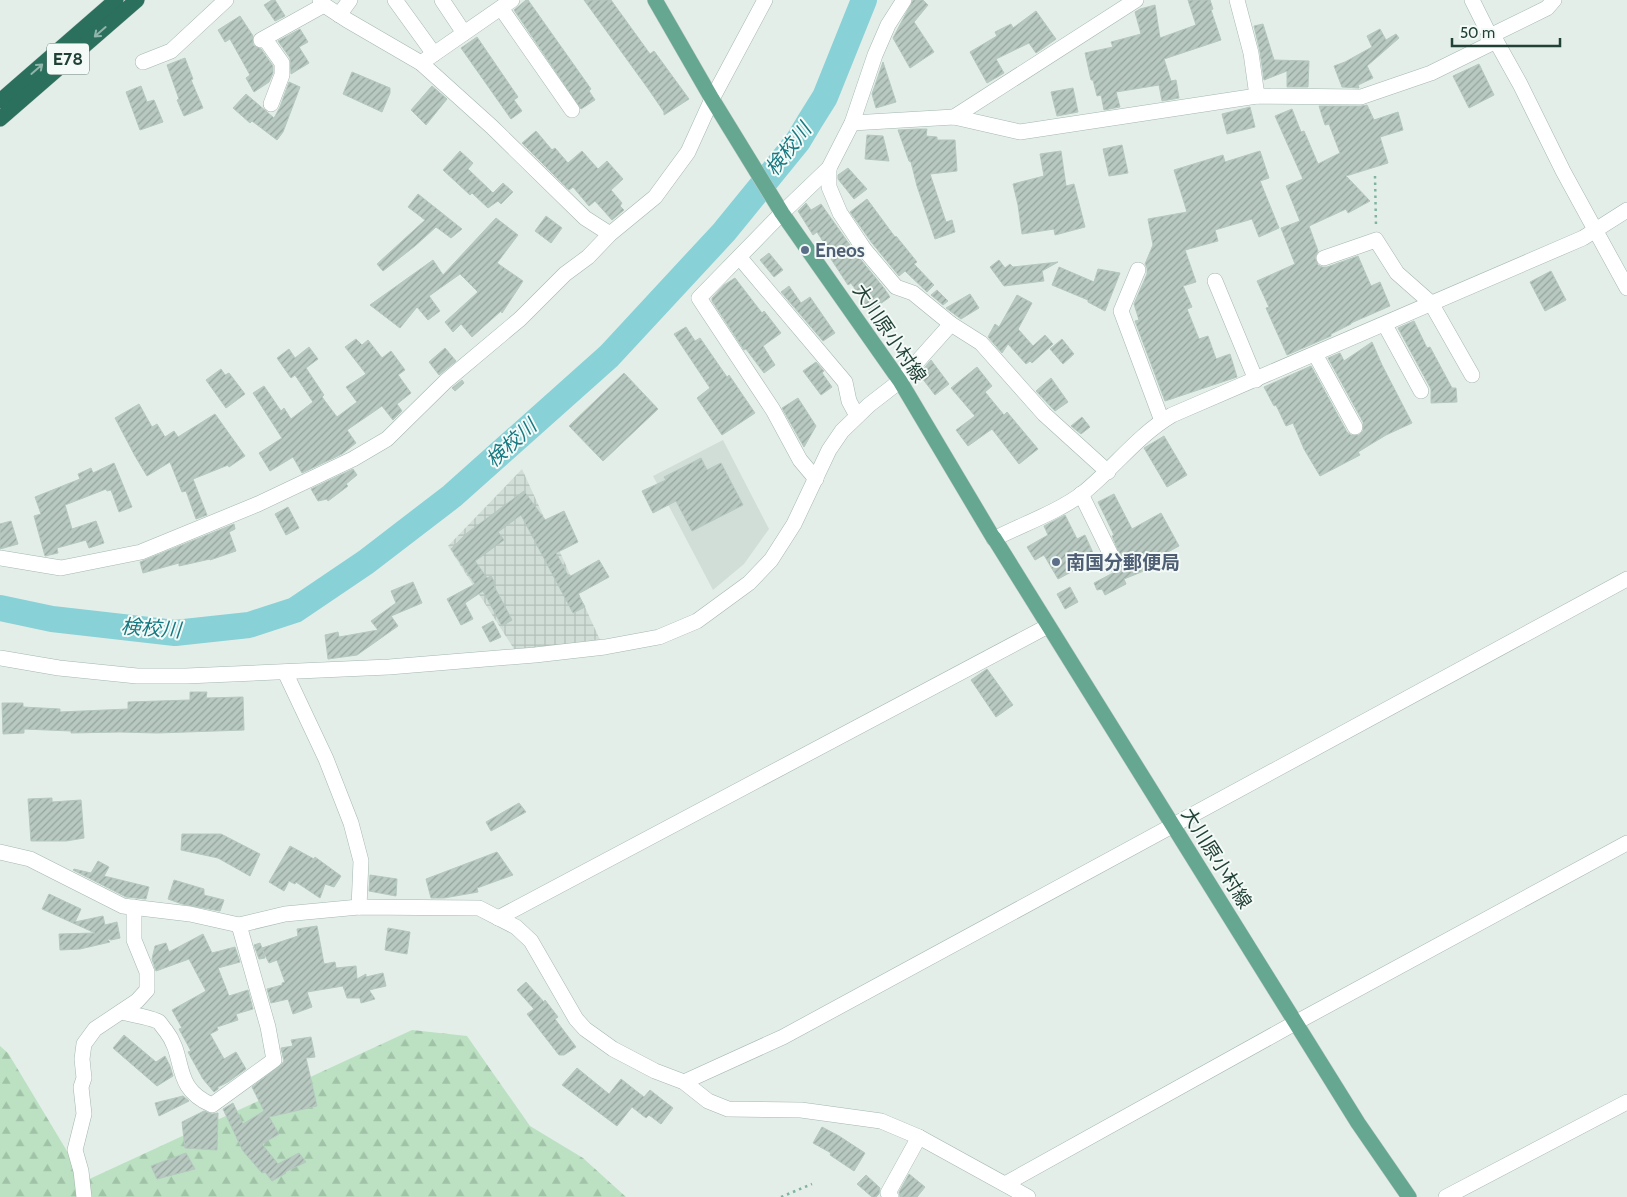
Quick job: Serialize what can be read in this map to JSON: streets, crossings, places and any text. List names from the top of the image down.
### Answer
{
  "streets": {
    "highway": ["E78"],
    "main road": ["大川原小村線"]
  },
  "water": ["検校川"],
  "places": ["Eneos", "南国分郵便局"],
  "scale_bar": "50 m"
}
